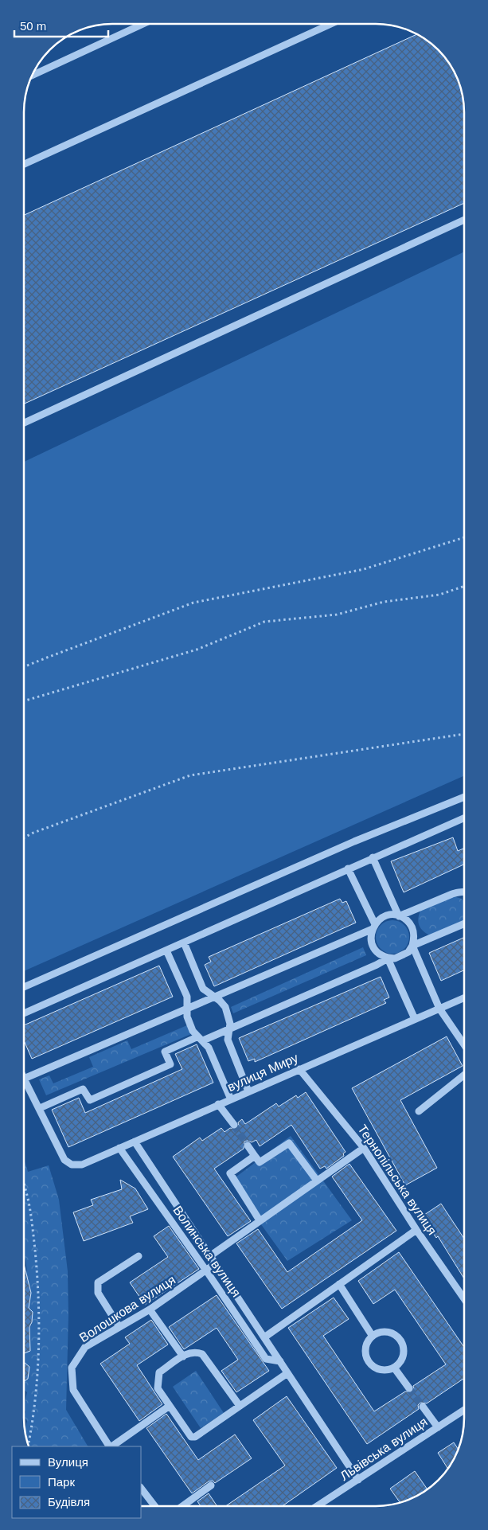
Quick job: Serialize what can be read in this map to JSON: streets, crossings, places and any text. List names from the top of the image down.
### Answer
{
  "streets": {
    "street": [
      "вулиця Миру",
      "Тернопільська вулиця",
      "Волинська вулиця",
      "Волошкова вулиця",
      "Львівська вулиця"
    ]
  },
  "crossings": [
    ["вулиця Миру", "Тернопільська вулиця"],
    ["вулиця Миру", "Волинська вулиця"],
    ["Волинська вулиця", "Волошкова вулиця"],
    ["Волинська вулиця", "Львівська вулиця"]
  ],
  "legend": ["Вулиця", "Парк", "Будівля"],
  "scale_bar": "50 m"
}
